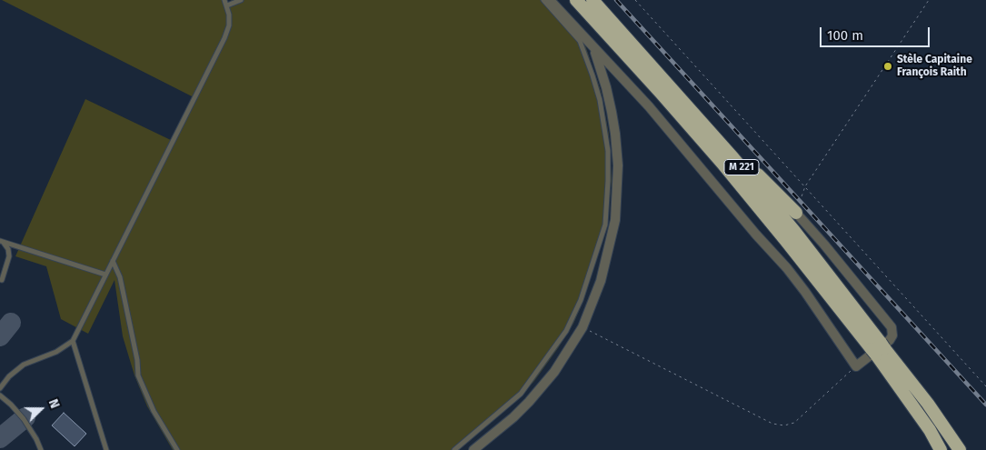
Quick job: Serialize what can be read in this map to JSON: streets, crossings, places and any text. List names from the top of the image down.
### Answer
{
  "streets": {
    "highway": ["M 221"]
  },
  "places": ["Stèle Capitaine François Raith"],
  "scale_bar": "100 m",
  "north": "right"
}
